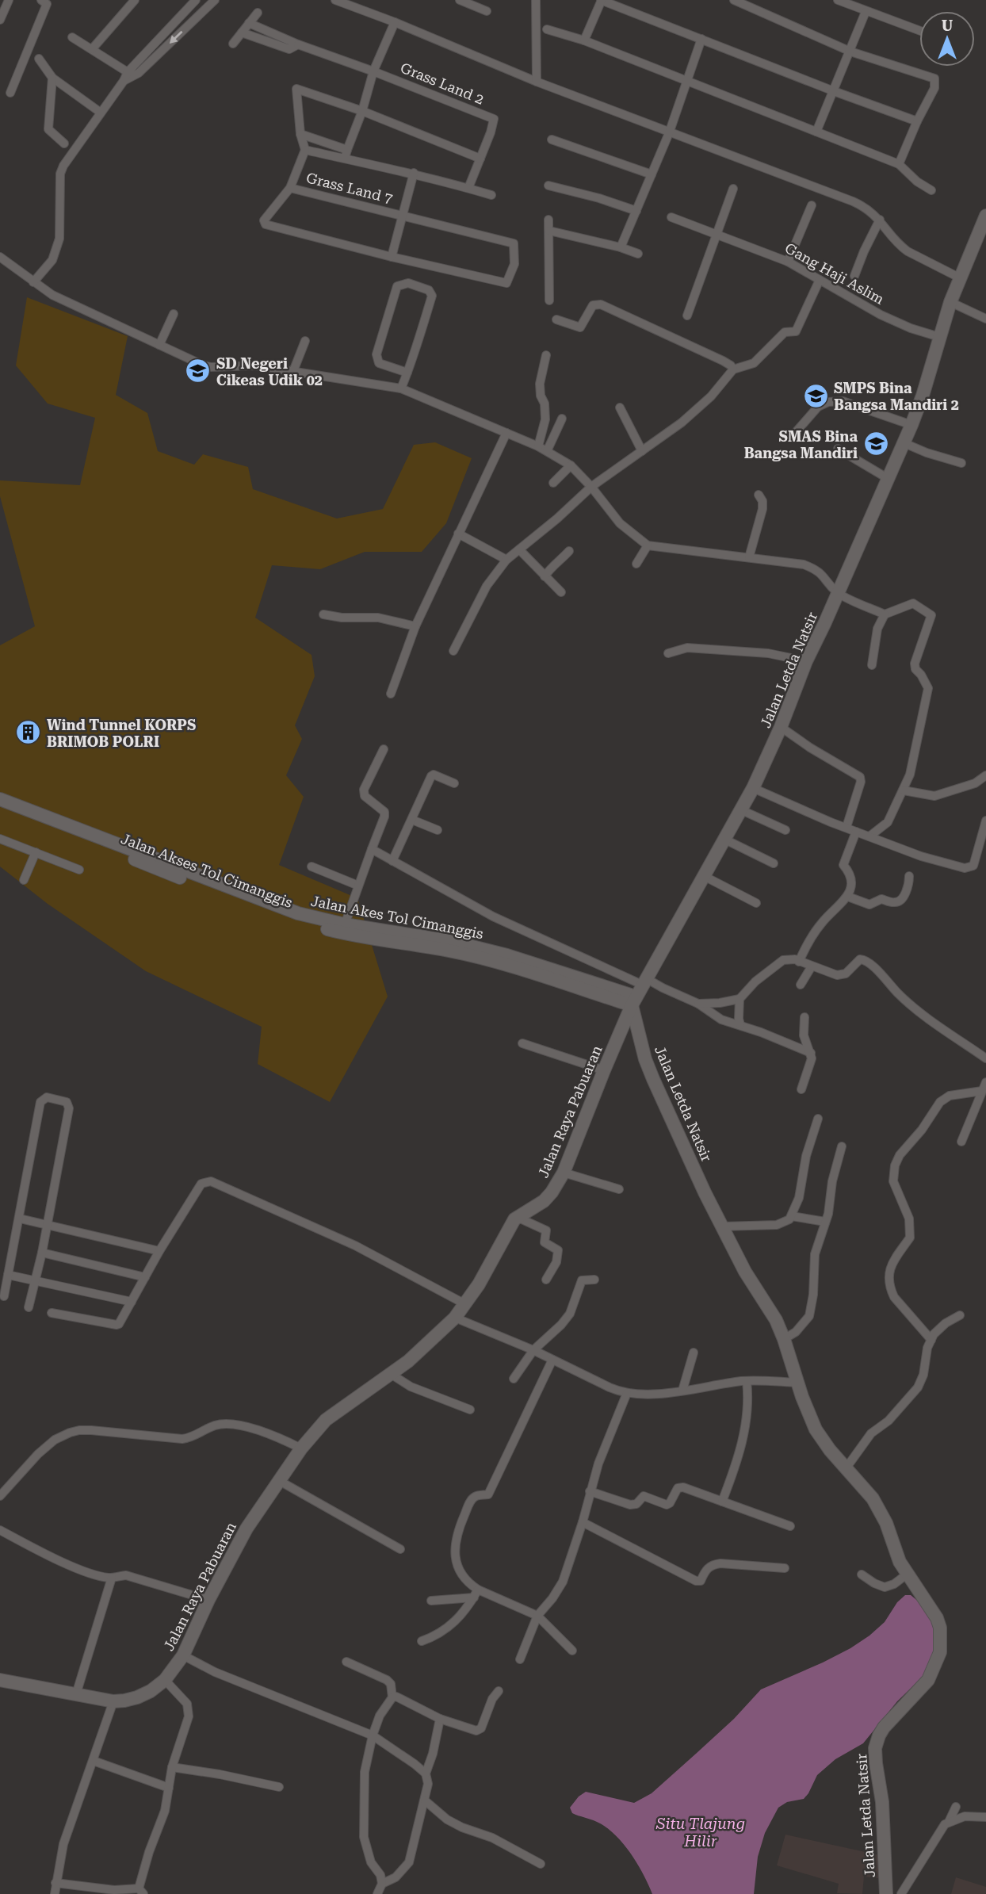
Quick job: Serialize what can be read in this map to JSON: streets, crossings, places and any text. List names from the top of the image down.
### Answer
{
  "streets": {
    "main road": [
      "Jalan Letda Natsir",
      "Jalan Akses Tol Cimanggis",
      "Jalan Akes Tol Cimanggis",
      "Jalan Raya Pabuaran"
    ],
    "street": ["Grass Land 2", "Grass Land 7", "Gang Haji Aslim"]
  },
  "crossings": [
    ["Gang Haji Aslim", "Jalan Letda Natsir"],
    ["Jalan Letda Natsir", "Jalan Akses Tol Cimanggis"],
    ["Jalan Letda Natsir", "Jalan Akes Tol Cimanggis"],
    ["Jalan Letda Natsir", "Jalan Raya Pabuaran"],
    ["Jalan Akses Tol Cimanggis", "Jalan Akes Tol Cimanggis"],
    ["Jalan Akses Tol Cimanggis", "Jalan Raya Pabuaran"],
    ["Jalan Akes Tol Cimanggis", "Jalan Raya Pabuaran"]
  ],
  "water": ["Situ Tlajung Hilir"],
  "places": {
    "school or university": ["SD Negeri Cikeas Udik 02", "SMPS Bina Bangsa Mandiri 2", "SMAS Bina Bangsa Mandiri"],
    "building": ["Wind Tunnel KORPS BRIMOB POLRI"]
  },
  "north": "top"
}
